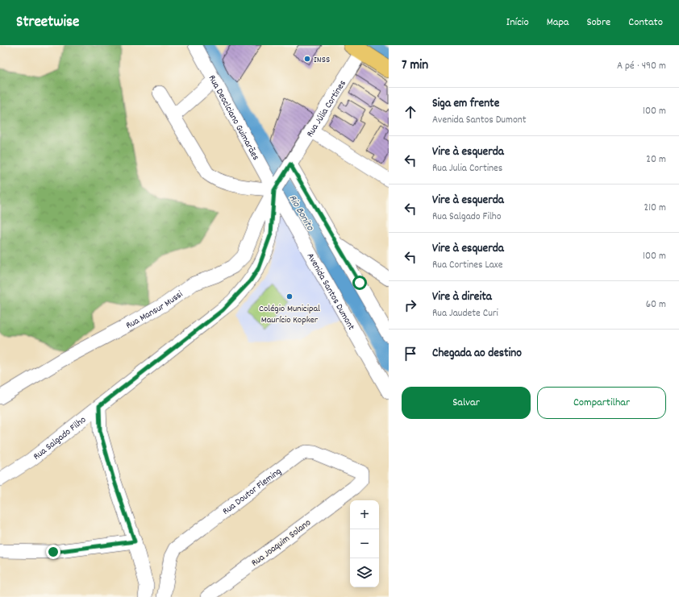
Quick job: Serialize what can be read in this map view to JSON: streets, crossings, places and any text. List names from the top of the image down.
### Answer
{
  "streets": {
    "street": [
      "Rua Júlia Cortines",
      "Rua Deoclciano Guimarães",
      "Avenida Santos Dumont",
      "Rua Mansur Mussi",
      "Rua Salgado Filho",
      "Rua Doutor Fleming",
      "Rua Joaquim Solano"
    ]
  },
  "crossings": [
    ["Rua Júlia Cortines", "Rua Deoclciano Guimarães"],
    ["Rua Júlia Cortines", "Avenida Santos Dumont"],
    ["Rua Júlia Cortines", "Rua Mansur Mussi"],
    ["Rua Júlia Cortines", "Rua Salgado Filho"],
    ["Rua Deoclciano Guimarães", "Avenida Santos Dumont"],
    ["Rua Deoclciano Guimarães", "Rua Mansur Mussi"],
    ["Rua Deoclciano Guimarães", "Rua Salgado Filho"],
    ["Avenida Santos Dumont", "Rua Mansur Mussi"],
    ["Avenida Santos Dumont", "Rua Salgado Filho"],
    ["Rua Mansur Mussi", "Rua Salgado Filho"],
    ["Rua Doutor Fleming", "Rua Joaquim Solano"]
  ],
  "water": ["Rio Bonito"],
  "places": ["INSS", "Colégio Municipal Maurício Kopker"],
  "page": {
    "header": "Streetwise",
    "nav": [
      "Início",
      "Mapa",
      "Sobre",
      "Contato"
    ],
    "heading": ["7 min", "A pé · 490 m"],
    "list": [
      ["Siga em frente", "Avenida Santos Dumont", "100 m"],
      ["Vire à esquerda", "Rua Julia Cortines", "20 m"],
      ["Vire à esquerda", "Rua Salgado Filho", "210 m"],
      ["Vire à esquerda", "Rua Cortines Laxe", "100 m"],
      ["Vire à direita", "Rua Jaudete Curi", "60 m"],
      "Chegada ao destino"
    ],
    "buttons": ["Salvar", "Compartilhar"],
    "map_buttons": ["+", "−"]
  }
}
